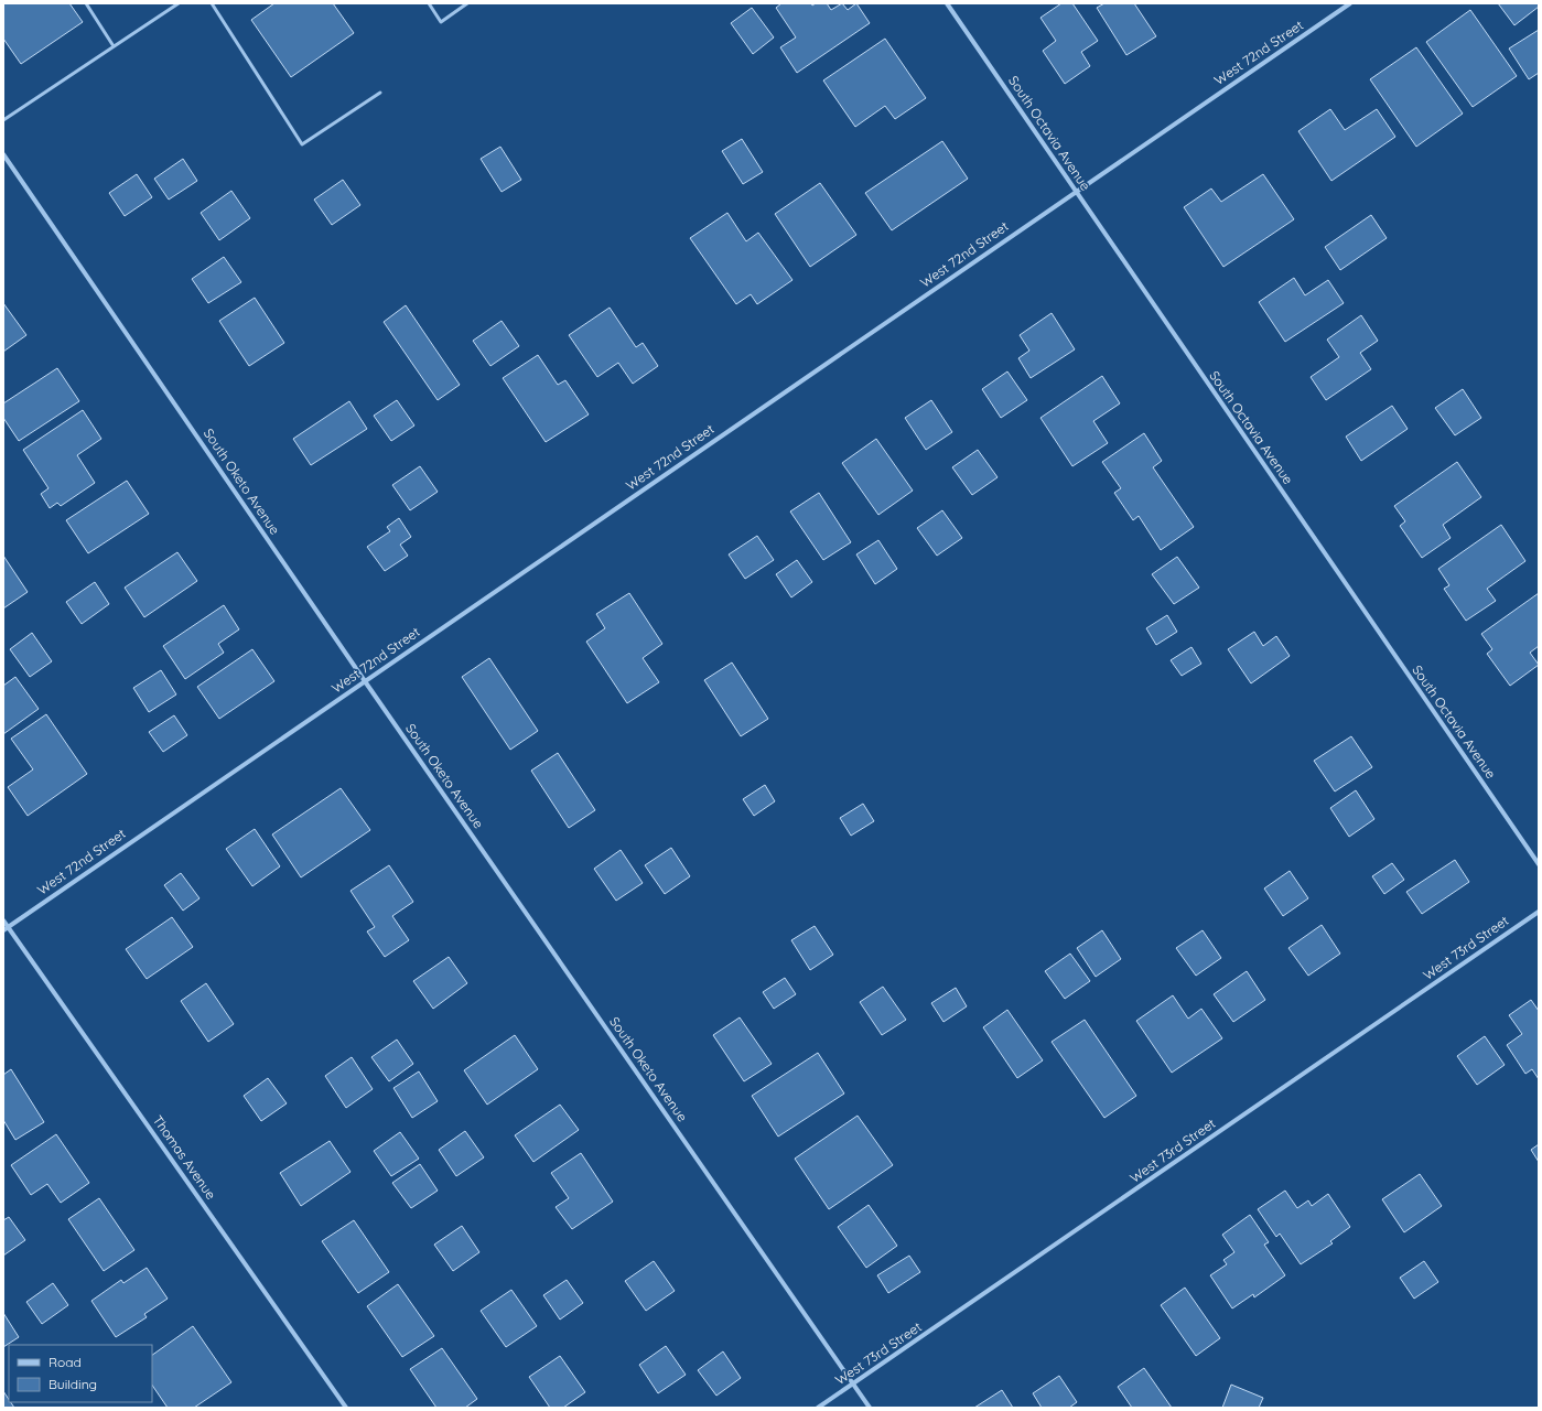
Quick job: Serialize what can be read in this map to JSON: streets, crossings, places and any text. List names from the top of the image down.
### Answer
{
  "streets": {
    "street": [
      "West 72nd Street",
      "South Octavia Avenue",
      "South Oketo Avenue",
      "West 73rd Street",
      "Thomas Avenue"
    ]
  },
  "crossings": [
    ["West 72nd Street", "South Octavia Avenue"],
    ["West 72nd Street", "South Oketo Avenue"],
    ["West 72nd Street", "Thomas Avenue"],
    ["South Oketo Avenue", "West 73rd Street"]
  ],
  "legend": ["Road", "Building"]
}
